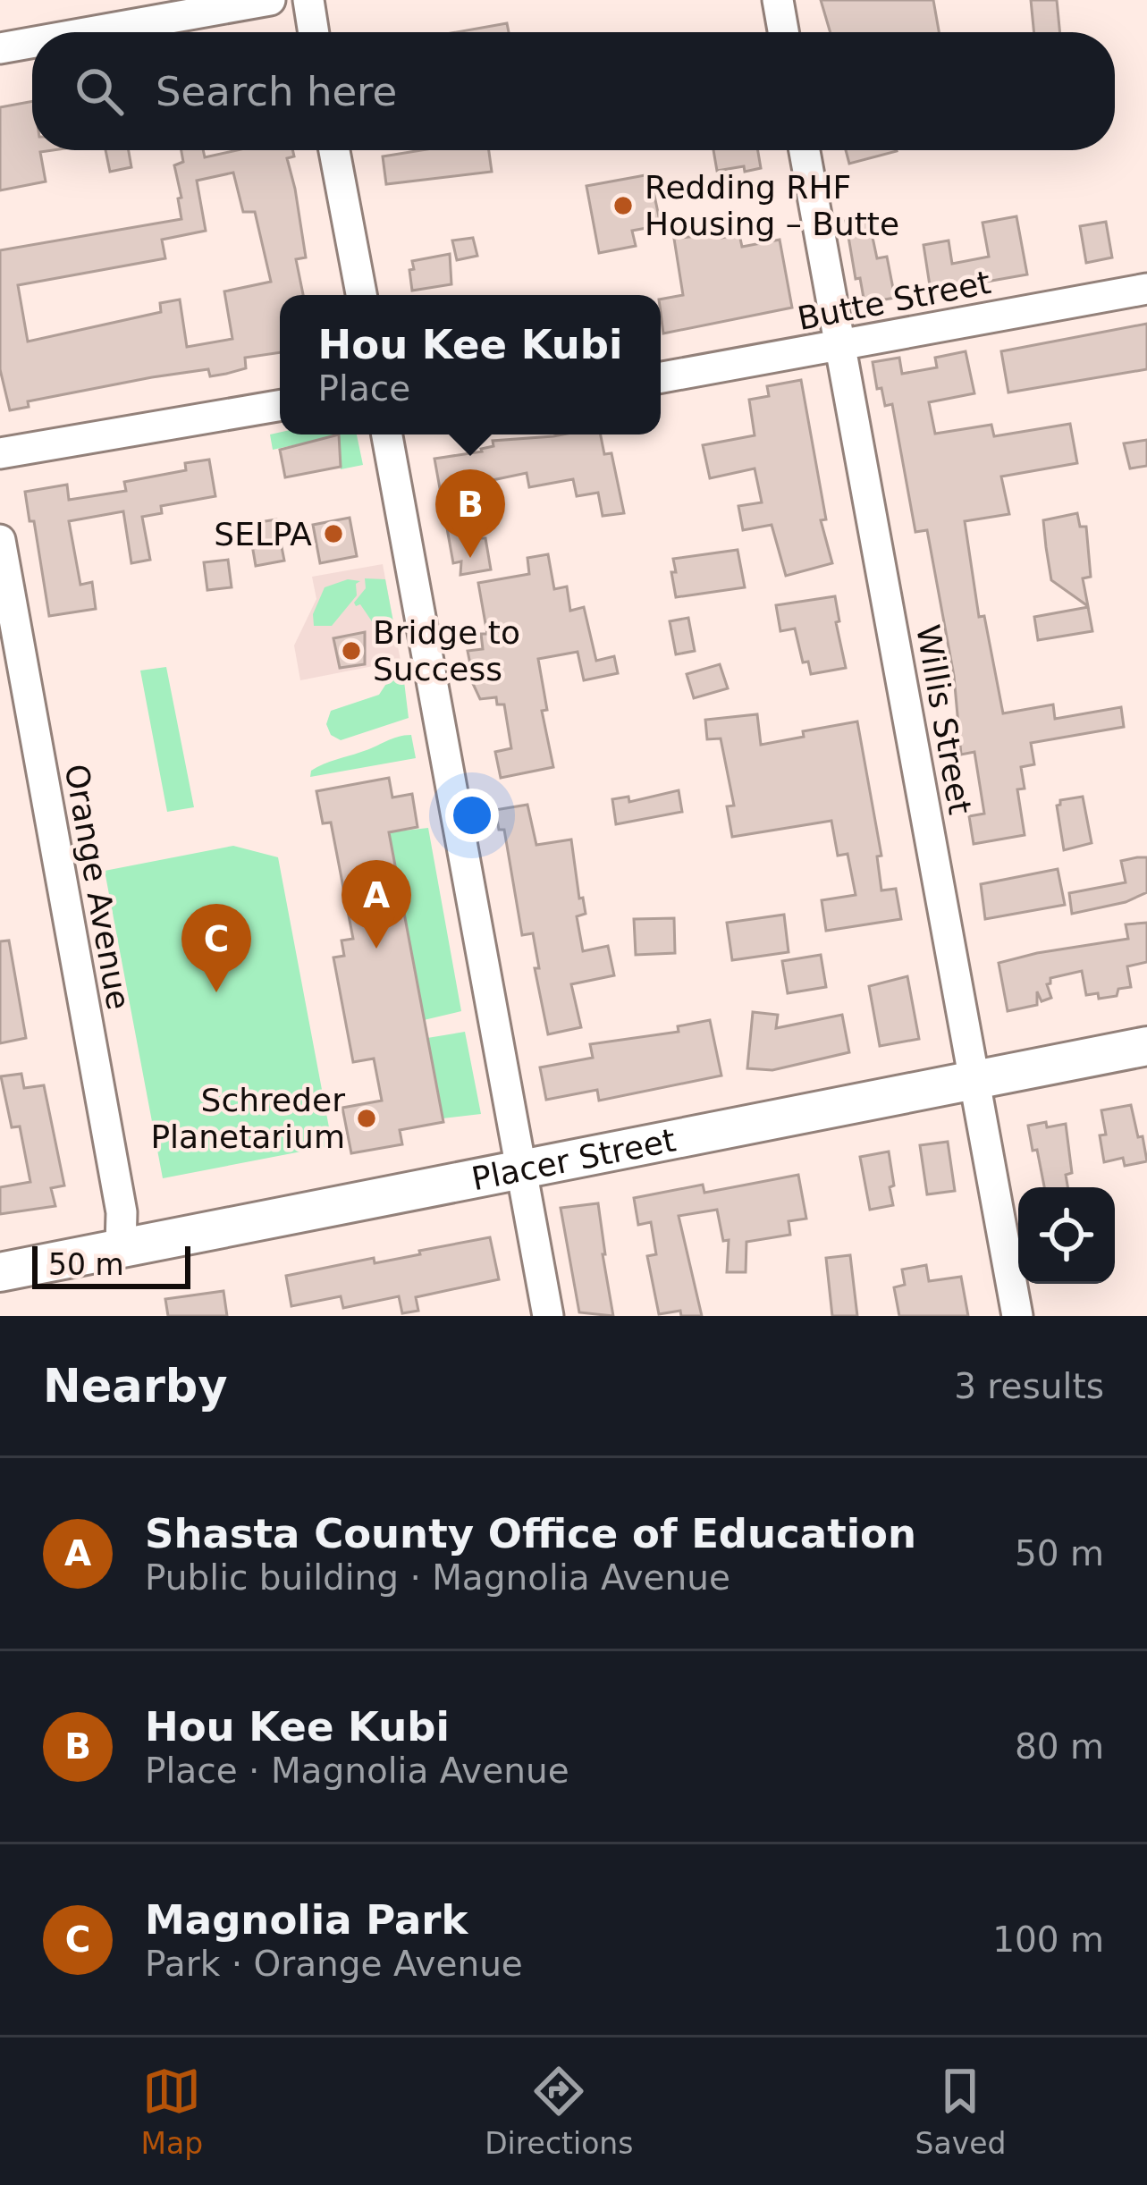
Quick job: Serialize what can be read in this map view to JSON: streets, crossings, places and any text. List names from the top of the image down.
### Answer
{
  "streets": {
    "main road": ["Placer Street"],
    "street": ["Butte Street", "Willis Street", "Orange Avenue"]
  },
  "crossings": [
    ["Butte Street", "Willis Street"],
    ["Willis Street", "Placer Street"],
    ["Orange Avenue", "Placer Street"]
  ],
  "places": [
    "Redding RHF Housing – Butte",
    "SELPA",
    "Bridge to Success",
    "Schreder Planetarium"
  ],
  "scale_bar": "50 m",
  "page": {
    "search": "Search here",
    "popup": ["Hou Kee Kubi", "Place"],
    "pins": ["B", "A", "C"],
    "scale": "50 m",
    "heading": ["Nearby", "3 results"],
    "list": [
      {
        "mark": "A",
        "name": "Shasta County Office of Education",
        "note": "Public building · Magnolia Avenue",
        "value": "50 m"
      },
      {
        "mark": "B",
        "name": "Hou Kee Kubi",
        "note": "Place · Magnolia Avenue",
        "value": "80 m"
      },
      {
        "mark": "C",
        "name": "Magnolia Park",
        "note": "Park · Orange Avenue",
        "value": "100 m"
      }
    ],
    "nav": ["Map", "Directions", "Saved"]
  }
}
